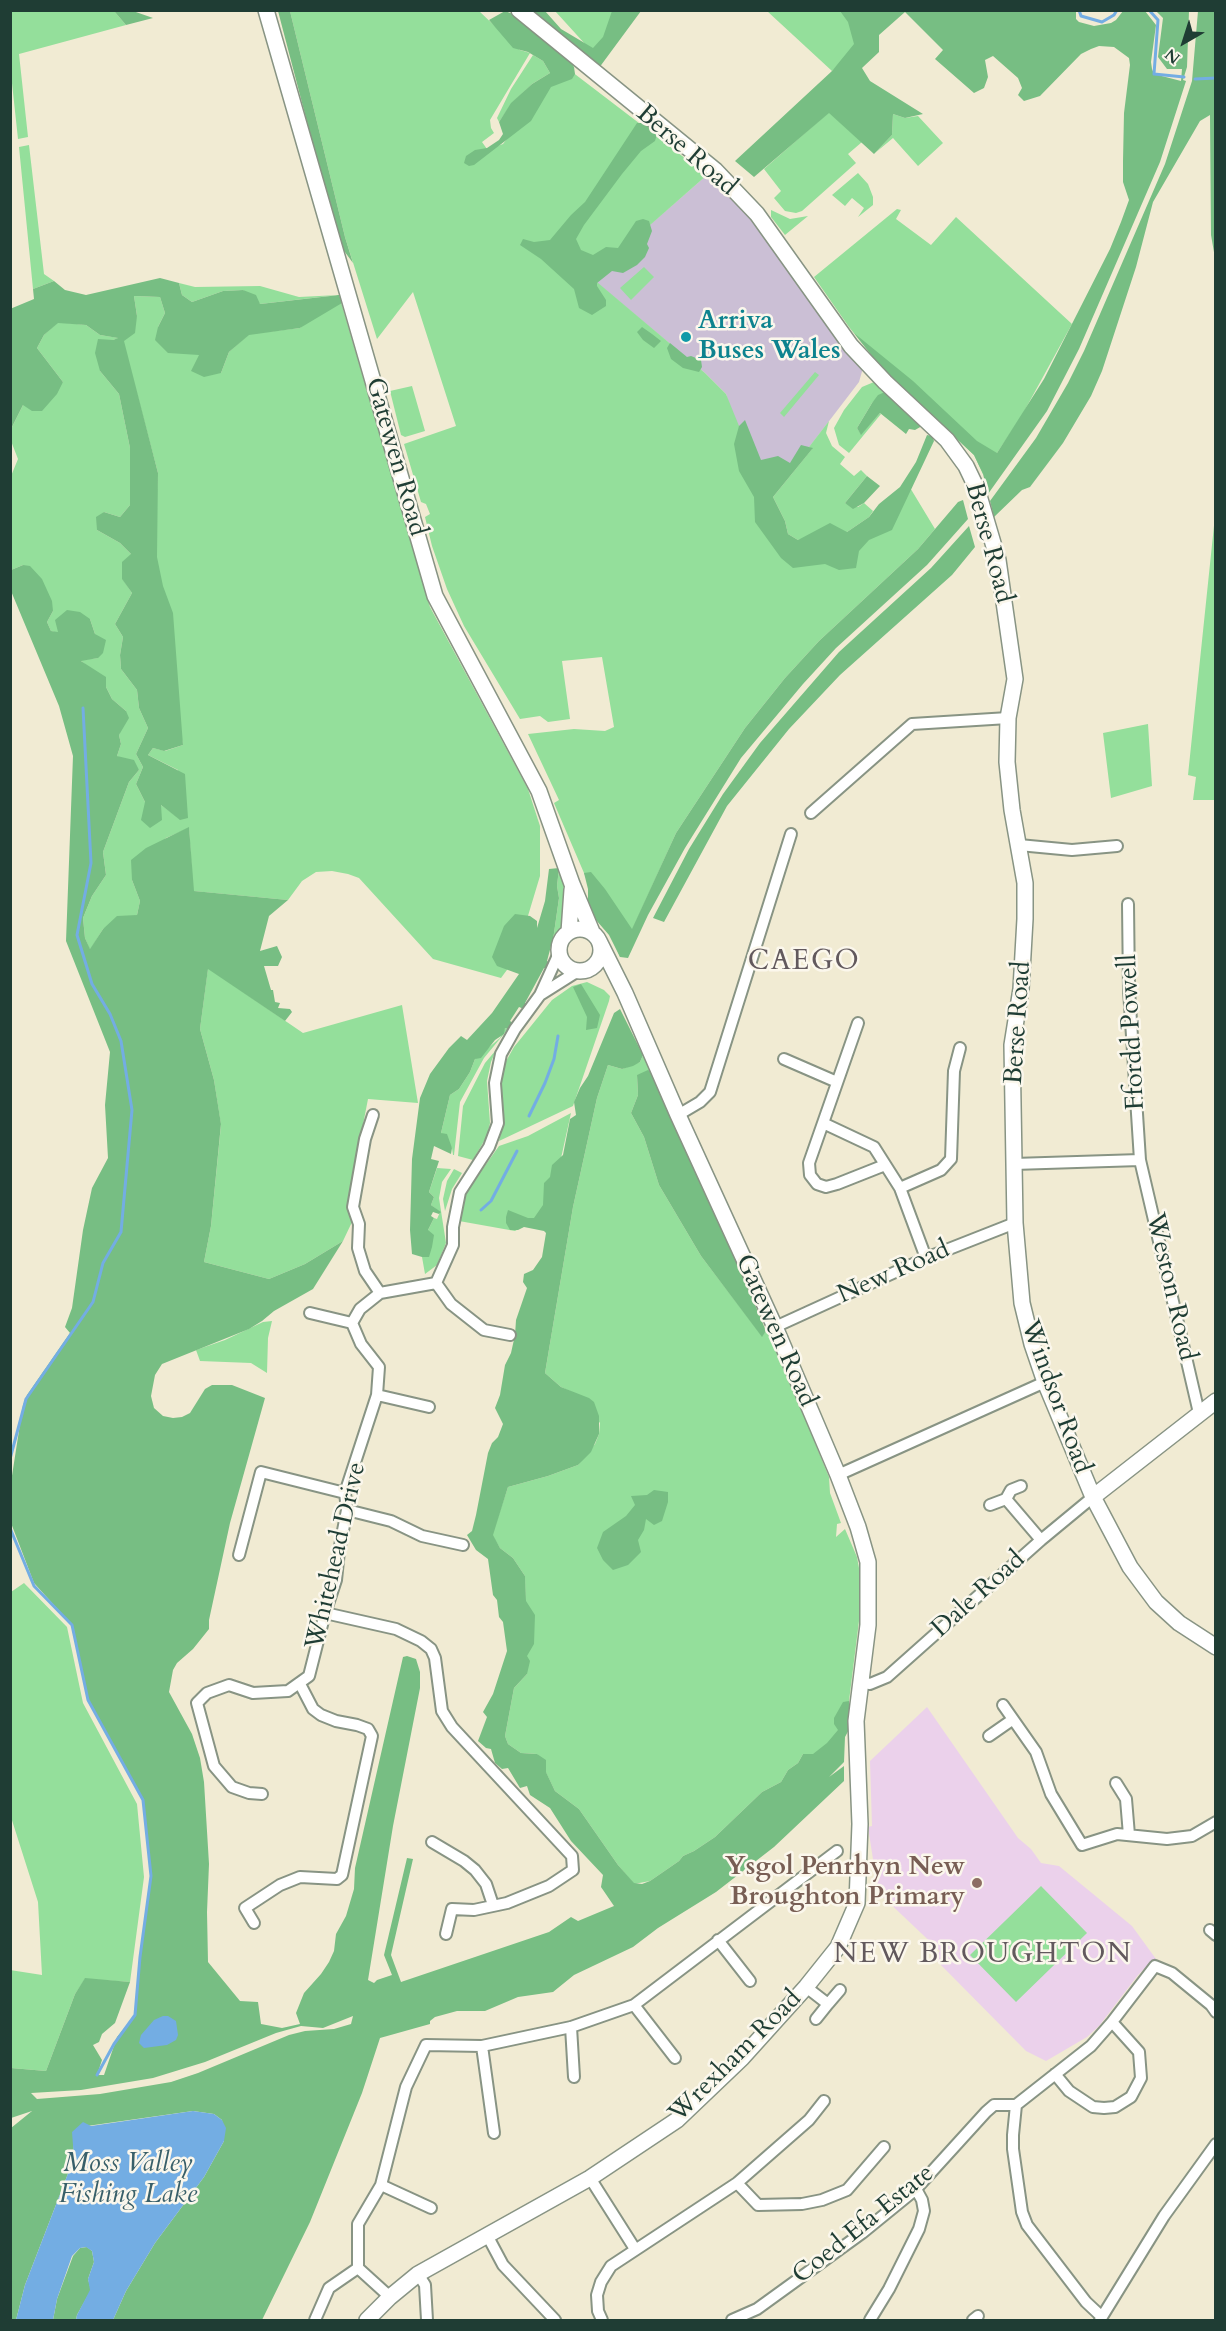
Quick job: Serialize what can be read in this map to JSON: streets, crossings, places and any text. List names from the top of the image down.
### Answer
{
  "streets": {
    "main road": [
      "Berse Road",
      "Gatewen Road",
      "Windsor Road",
      "Wrexham Road"
    ],
    "street": [
      "Ffordd Powell",
      "New Road",
      "Weston Road",
      "Whitehead Drive",
      "Dale Road",
      "Coed Efa Estate"
    ]
  },
  "crossings": [
    ["Berse Road", "New Road"],
    ["Berse Road", "Windsor Road"],
    ["Gatewen Road", "New Road"],
    ["Gatewen Road", "Dale Road"],
    ["Gatewen Road", "Wrexham Road"],
    ["Ffordd Powell", "Weston Road"],
    ["New Road", "Windsor Road"],
    ["Windsor Road", "Dale Road"],
    ["Dale Road", "Wrexham Road"]
  ],
  "districts": ["CAEGO", "NEW BROUGHTON"],
  "water": ["Moss Valley Fishing Lake"],
  "places": ["Arriva Buses Wales", "Ysgol Penrhyn New Broughton Primary"],
  "north": "bottom left"
}
